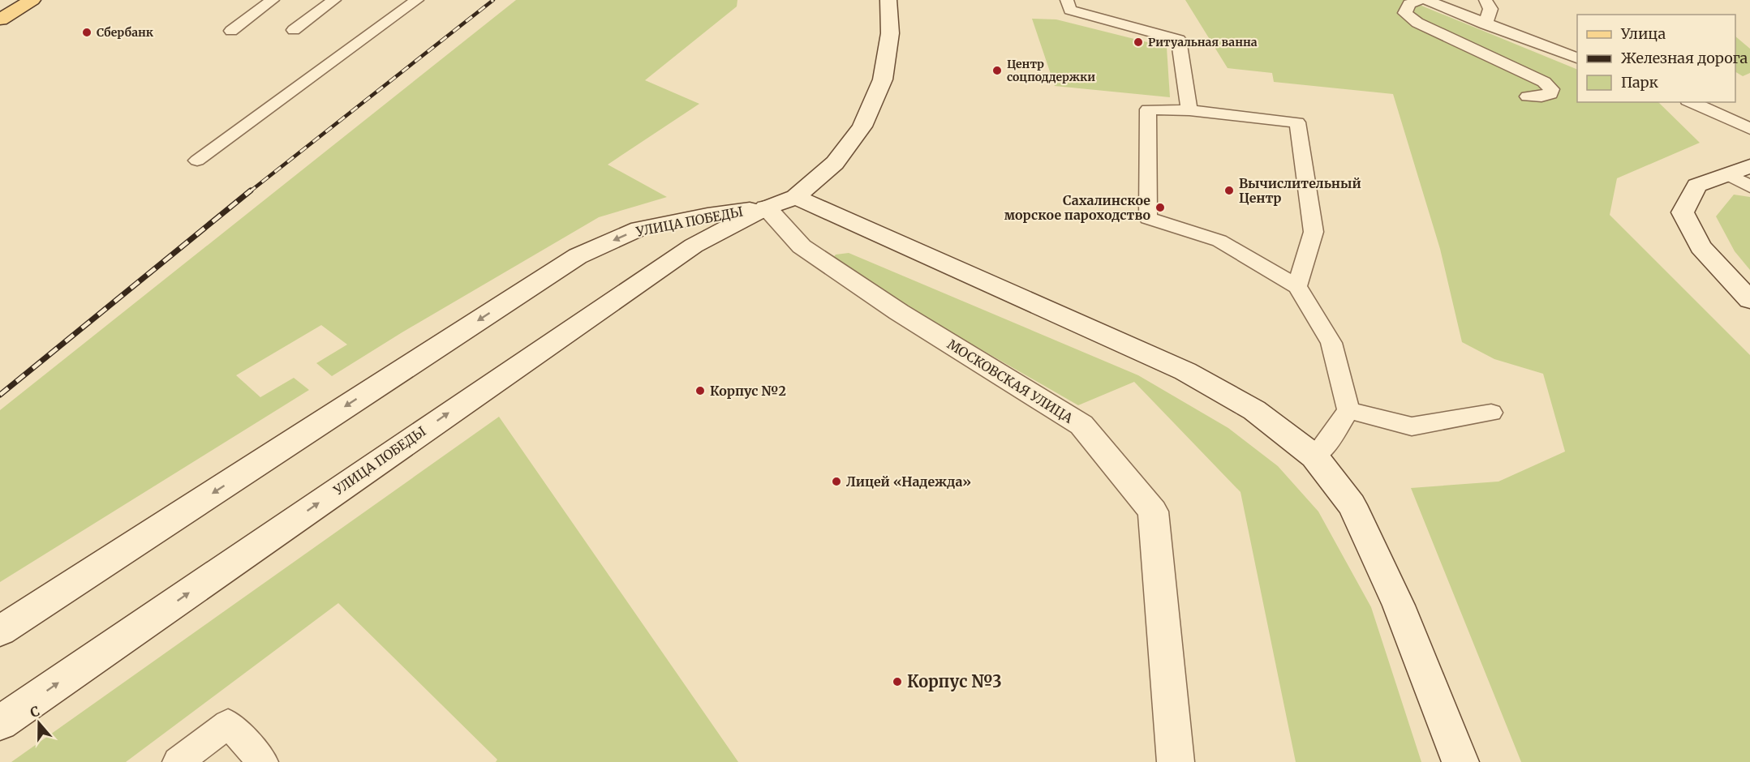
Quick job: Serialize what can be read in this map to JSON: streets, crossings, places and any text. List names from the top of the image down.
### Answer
{
  "streets": {
    "main road": ["УЛИЦА ПОБЕДЫ", "МОСКОВСКАЯ УЛИЦА"]
  },
  "crossings": [
    ["УЛИЦА ПОБЕДЫ", "МОСКОВСКАЯ УЛИЦА"]
  ],
  "places": [
    "Сбербанк",
    "Ритуальная ванна",
    "Центр соцподдержки",
    "Вычислительный Центр",
    "Сахалинское морское пароходство",
    "Корпус №2",
    "Лицей «Надежда»",
    "Корпус №3"
  ],
  "legend": ["Улица", "Железная дорога", "Парк"],
  "north": "top"
}
